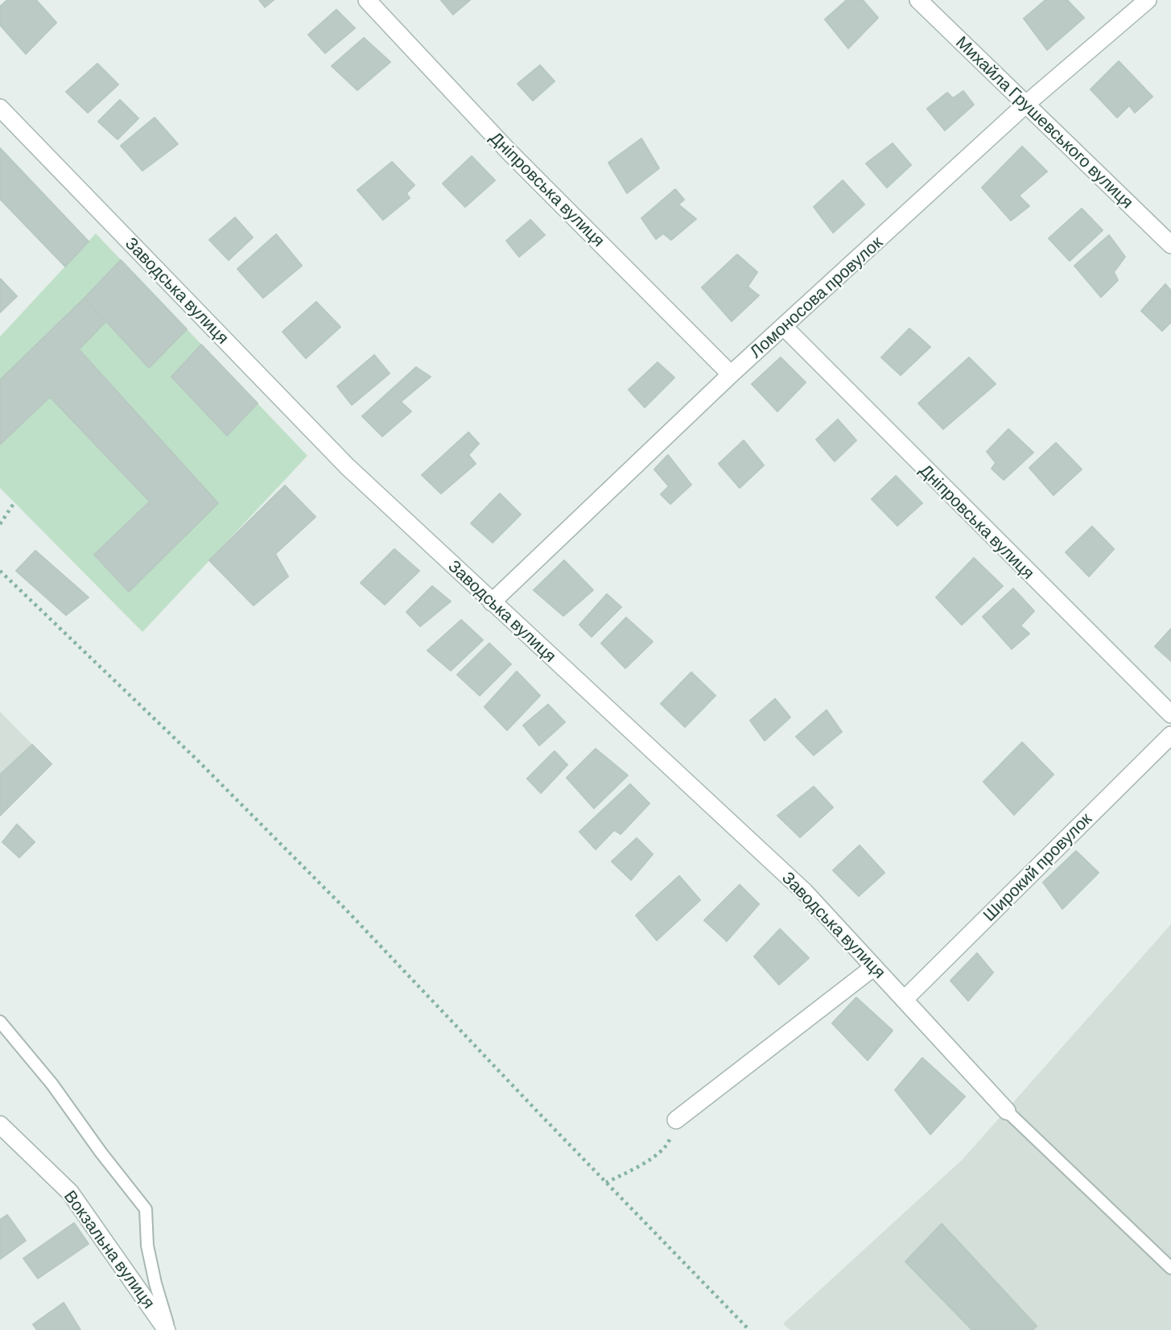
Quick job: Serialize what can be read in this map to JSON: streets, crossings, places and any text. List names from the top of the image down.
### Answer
{
  "streets": {
    "street": [
      "Михайла Грушевського вулиця",
      "Дніпровська вулиця",
      "Заводська вулиця",
      "Ломоносова провулок",
      "Широкий провулок",
      "Вокзальна вулиця"
    ]
  },
  "crossings": [
    ["Михайла Грушевського вулиця", "Ломоносова провулок"],
    ["Дніпровська вулиця", "Ломоносова провулок"],
    ["Заводська вулиця", "Ломоносова провулок"],
    ["Заводська вулиця", "Широкий провулок"]
  ]
}
